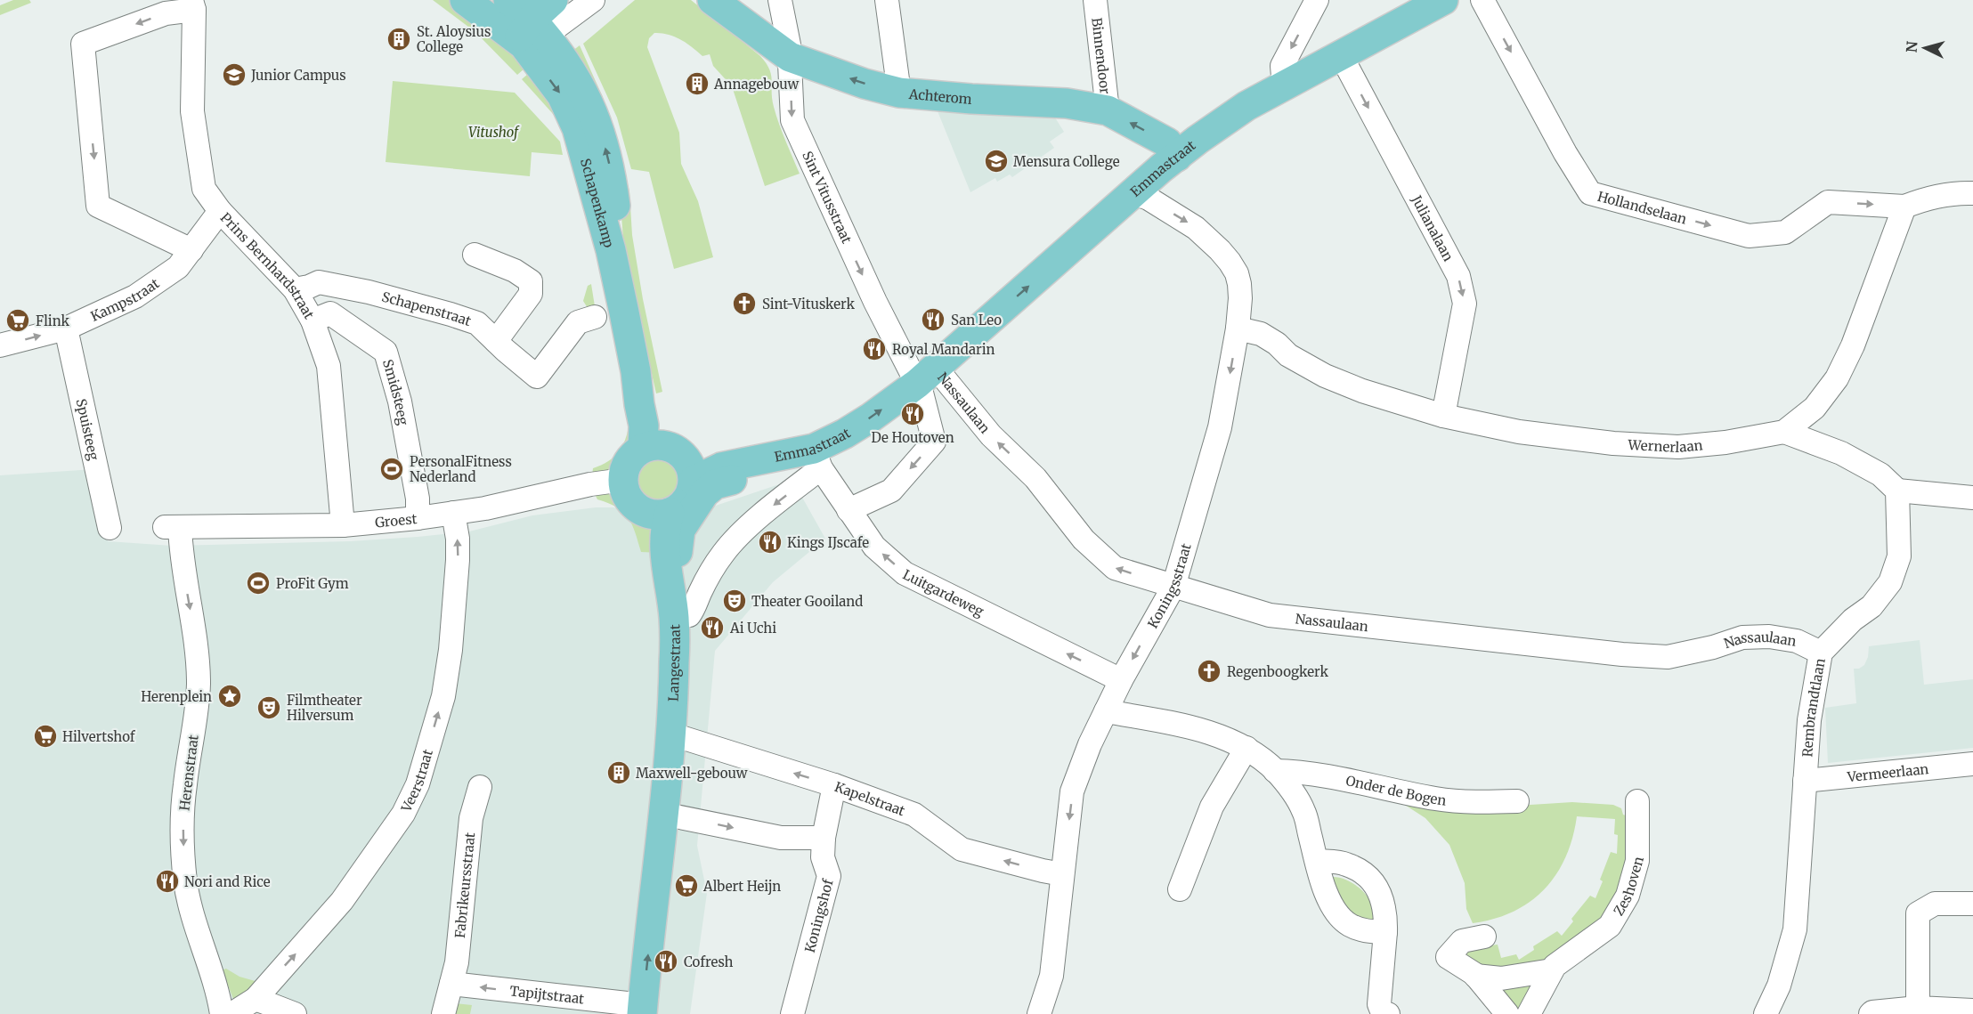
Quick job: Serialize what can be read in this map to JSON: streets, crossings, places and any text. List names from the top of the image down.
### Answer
{
  "streets": {
    "main road": [
      "Achterom",
      "Emmastraat",
      "Schapenkamp",
      "Langestraat"
    ],
    "street": [
      "Binnendoor",
      "Sint Vitusstraat",
      "Hollandselaan",
      "Julianalaan",
      "Prins Bernhardstraat",
      "Kampstraat",
      "Schapenstraat",
      "Smidsteeg",
      "Nassaulaan",
      "Spuisteeg",
      "Wernerlaan",
      "Groest",
      "Koningsstraat",
      "Luitgardeweg",
      "Rembrandtlaan",
      "Vermeerlaan",
      "Herenstraat",
      "Veerstraat",
      "Onder de Bogen",
      "Kapelstraat",
      "Fabrikeursstraat",
      "Zeshoven",
      "Koningshof",
      "Tapijtstraat"
    ]
  },
  "crossings": [
    ["Binnendoor", "Achterom"],
    ["Achterom", "Emmastraat"],
    ["Achterom", "Sint Vitusstraat"],
    ["Emmastraat", "Sint Vitusstraat"],
    ["Emmastraat", "Schapenkamp"],
    ["Emmastraat", "Julianalaan"],
    ["Emmastraat", "Nassaulaan"],
    ["Emmastraat", "Groest"],
    ["Emmastraat", "Koningsstraat"],
    ["Emmastraat", "Luitgardeweg"],
    ["Emmastraat", "Langestraat"],
    ["Sint Vitusstraat", "Nassaulaan"],
    ["Schapenkamp", "Groest"],
    ["Schapenkamp", "Langestraat"],
    ["Hollandselaan", "Wernerlaan"],
    ["Julianalaan", "Wernerlaan"],
    ["Prins Bernhardstraat", "Kampstraat"],
    ["Prins Bernhardstraat", "Schapenstraat"],
    ["Prins Bernhardstraat", "Smidsteeg"],
    ["Prins Bernhardstraat", "Groest"],
    ["Kampstraat", "Spuisteeg"],
    ["Smidsteeg", "Groest"],
    ["Nassaulaan", "Koningsstraat"],
    ["Nassaulaan", "Rembrandtlaan"],
    ["Wernerlaan", "Koningsstraat"],
    ["Groest", "Langestraat"],
    ["Groest", "Herenstraat"],
    ["Groest", "Veerstraat"],
    ["Koningsstraat", "Luitgardeweg"],
    ["Koningsstraat", "Kapelstraat"],
    ["Langestraat", "Kapelstraat"],
    ["Langestraat", "Tapijtstraat"],
    ["Rembrandtlaan", "Vermeerlaan"],
    ["Kapelstraat", "Koningshof"],
    ["Fabrikeursstraat", "Tapijtstraat"]
  ],
  "one_way": [
    "Achterom",
    "Sint Vitusstraat",
    "Hollandselaan",
    "Julianalaan",
    "Koningsstraat",
    "Luitgardeweg",
    "Langestraat",
    "Herenstraat",
    "Veerstraat",
    "Tapijtstraat"
  ],
  "parks": ["Vitushof"],
  "places": {
    "building": ["St. Aloysius College", "Annagebouw", "Maxwell-gebouw"],
    "school or university": ["Junior Campus", "Mensura College"],
    "church": ["Sint-Vituskerk", "Regenboogkerk"],
    "restaurant": [
      "San Leo",
      "Royal Mandarin",
      "De Houtoven",
      "Kings IJscafe",
      "Ai Uchi",
      "Nori and Rice",
      "Cofresh"
    ],
    "supermarket": ["Flink", "Hilvertshof", "Albert Heijn"],
    "sports": ["PersonalFitness Nederland", "ProFit Gym"],
    "theatre": ["Theater Gooiland", "Filmtheater Hilversum"],
    "place": ["Herenplein"]
  },
  "north": "left"
}
